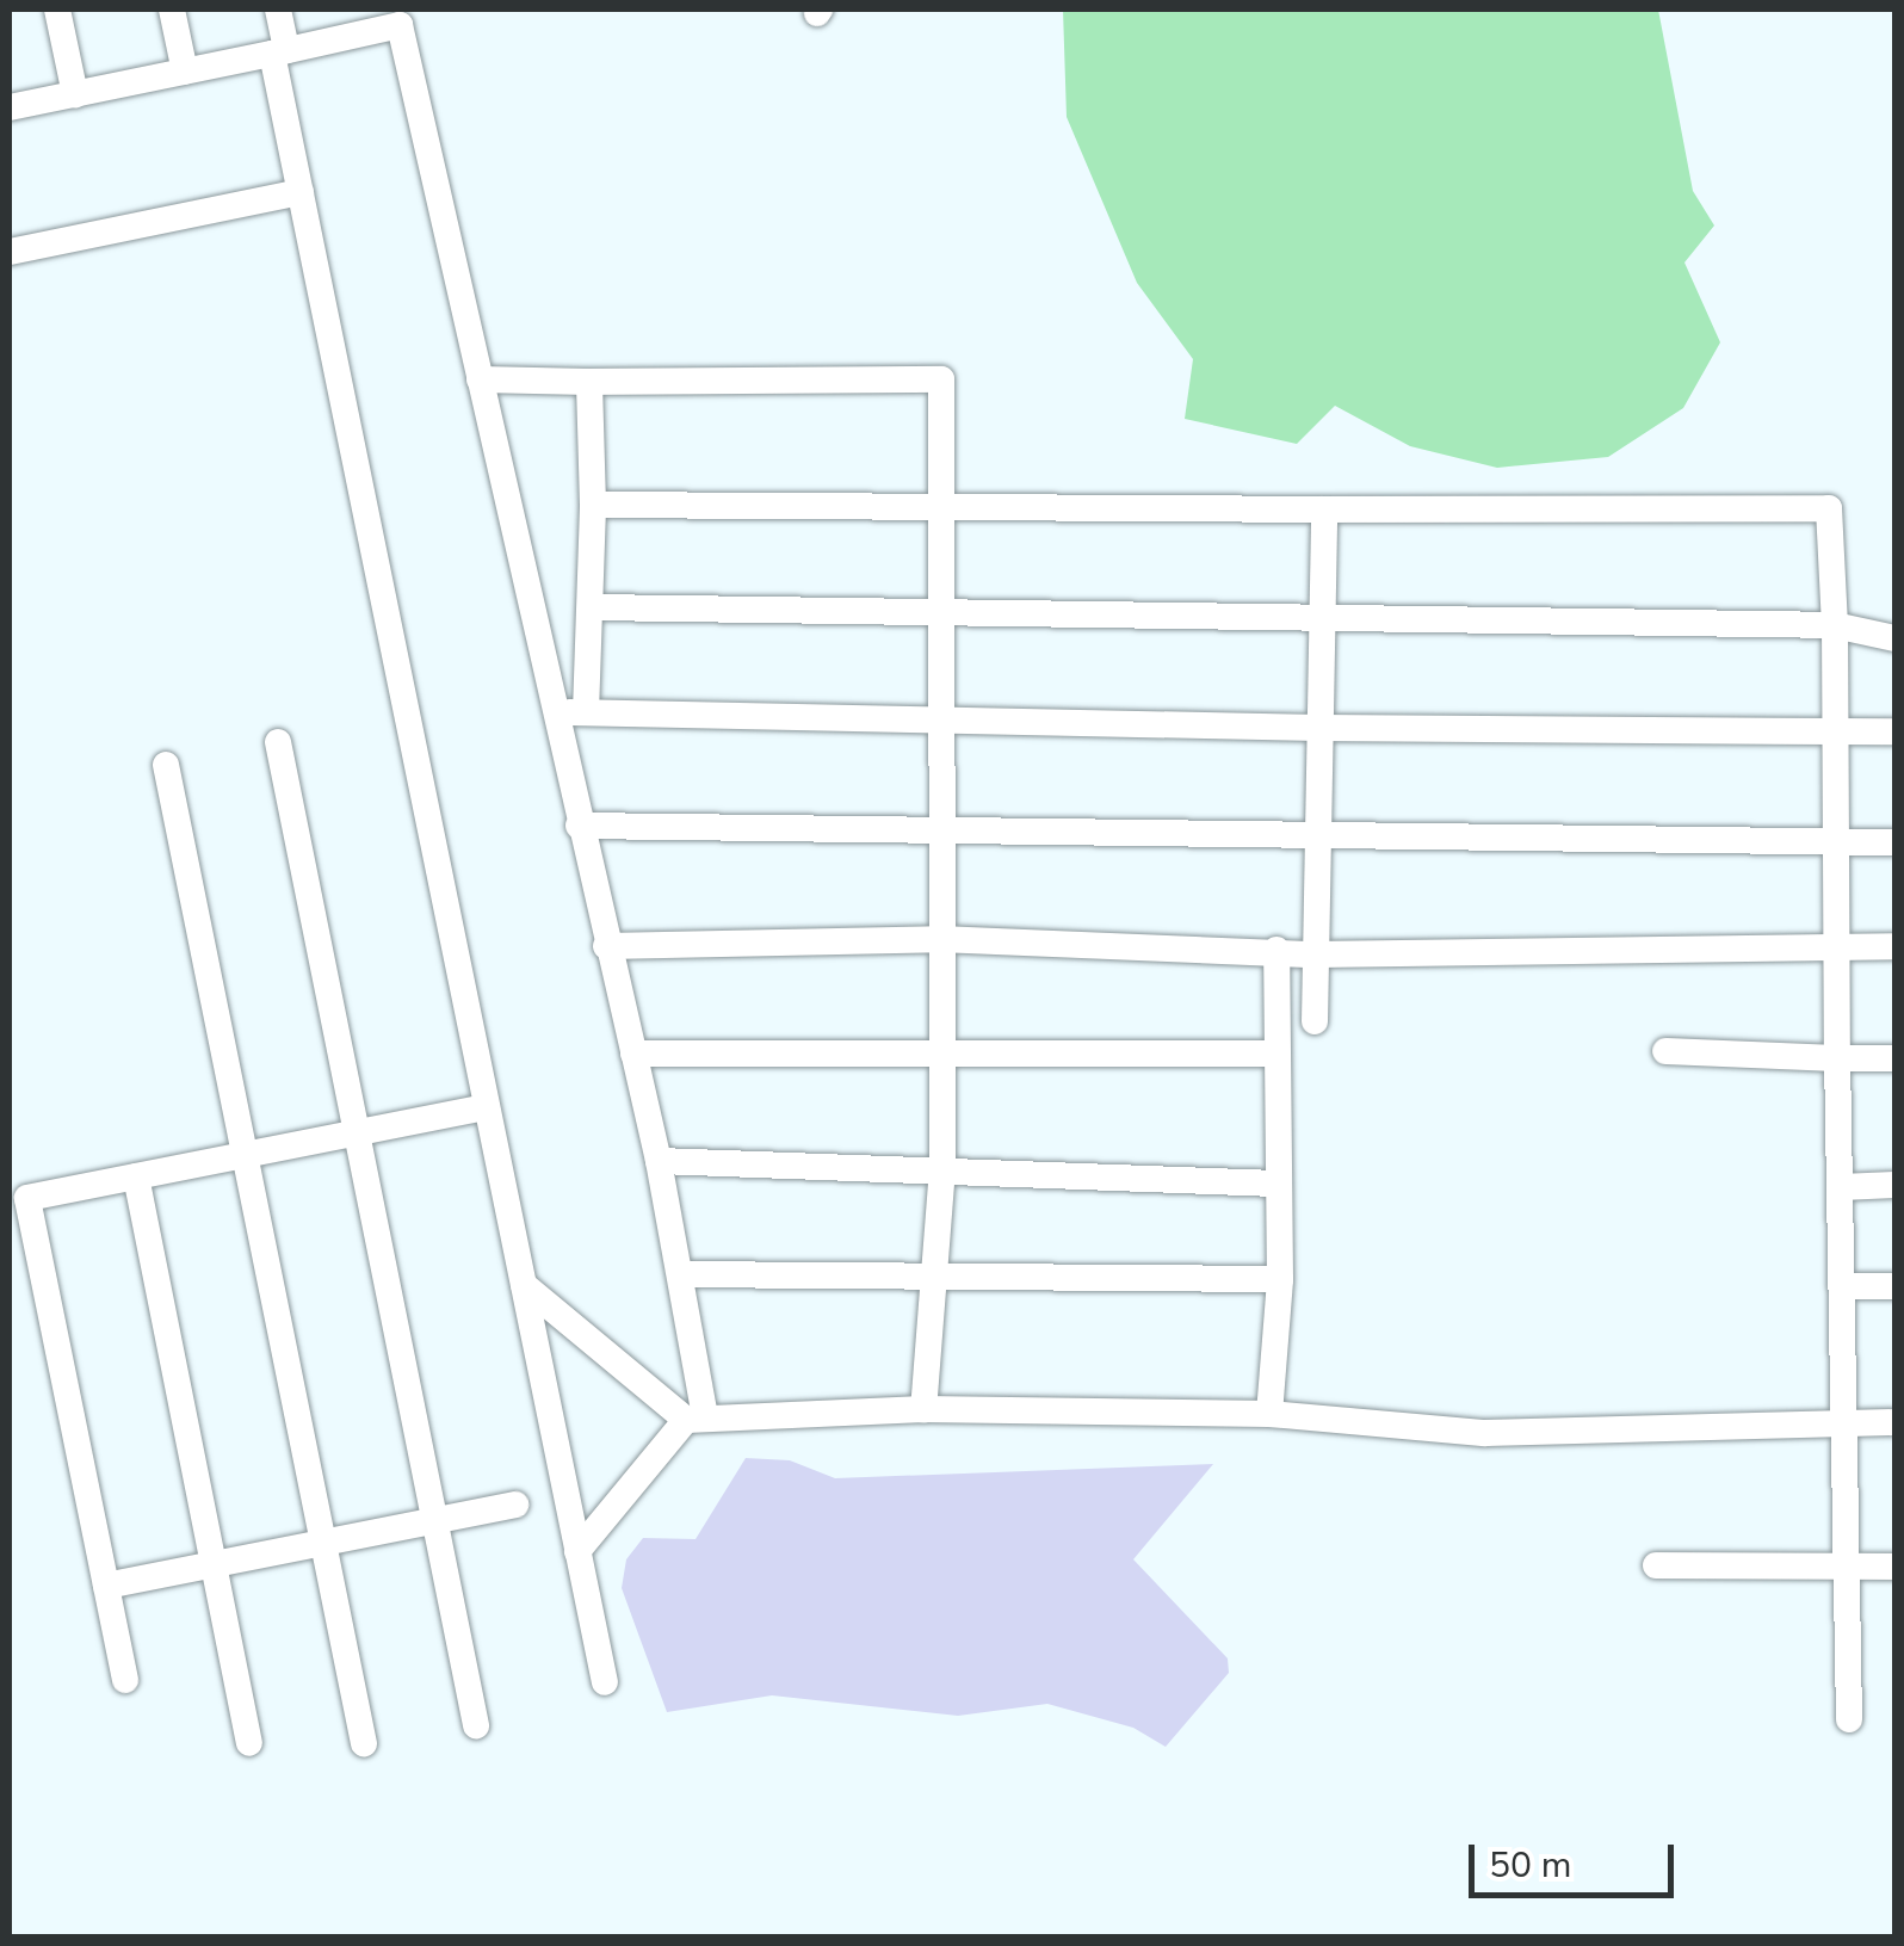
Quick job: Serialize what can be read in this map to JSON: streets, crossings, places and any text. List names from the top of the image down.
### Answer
{
  "scale_bar": "50 m"
}
